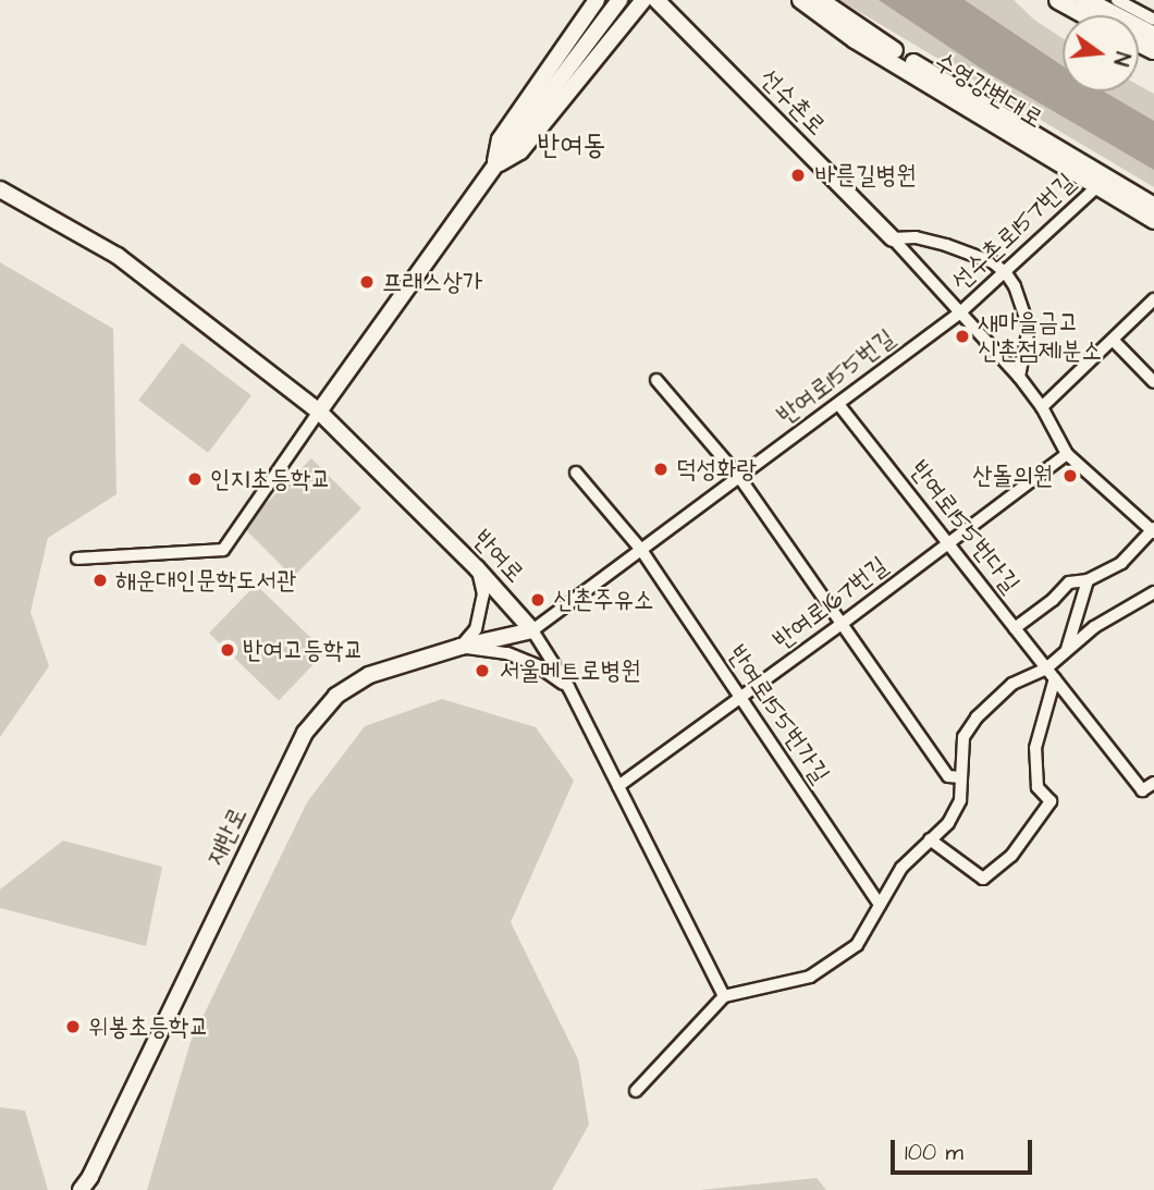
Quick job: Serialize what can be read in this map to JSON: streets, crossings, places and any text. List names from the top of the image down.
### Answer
{
  "streets": {
    "main road": [
      "수영강변대로",
      "선수촌로",
      "반여로",
      "재반로"
    ],
    "street": [
      "선수촌로157번길",
      "반여로155번길",
      "반여로155번다길",
      "반여로167번길",
      "반여로155번가길"
    ]
  },
  "crossings": [
    ["수영강변대로", "선수촌로157번길"],
    ["선수촌로", "선수촌로157번길"],
    ["선수촌로", "반여로155번길"],
    ["선수촌로", "반여로155번다길"],
    ["선수촌로", "반여로167번길"],
    ["선수촌로157번길", "반여로155번길"],
    ["반여로155번길", "반여로155번다길"],
    ["반여로155번길", "반여로"],
    ["반여로155번길", "반여로155번가길"],
    ["반여로155번길", "재반로"],
    ["반여로155번다길", "반여로167번길"],
    ["반여로", "반여로167번길"],
    ["반여로", "재반로"],
    ["반여로167번길", "반여로155번가길"]
  ],
  "districts": ["반여동"],
  "places": [
    "바른길병원",
    "프래스상가",
    "새마을금고 신촌점제1분소",
    "덕성화랑",
    "산돌의원",
    "인지초등학교",
    "해운대인문학도서관",
    "신촌주유소",
    "반여고등학교",
    "서울메트로병원",
    "위봉초등학교"
  ],
  "scale_bar": "100 m",
  "north": "right"
}
